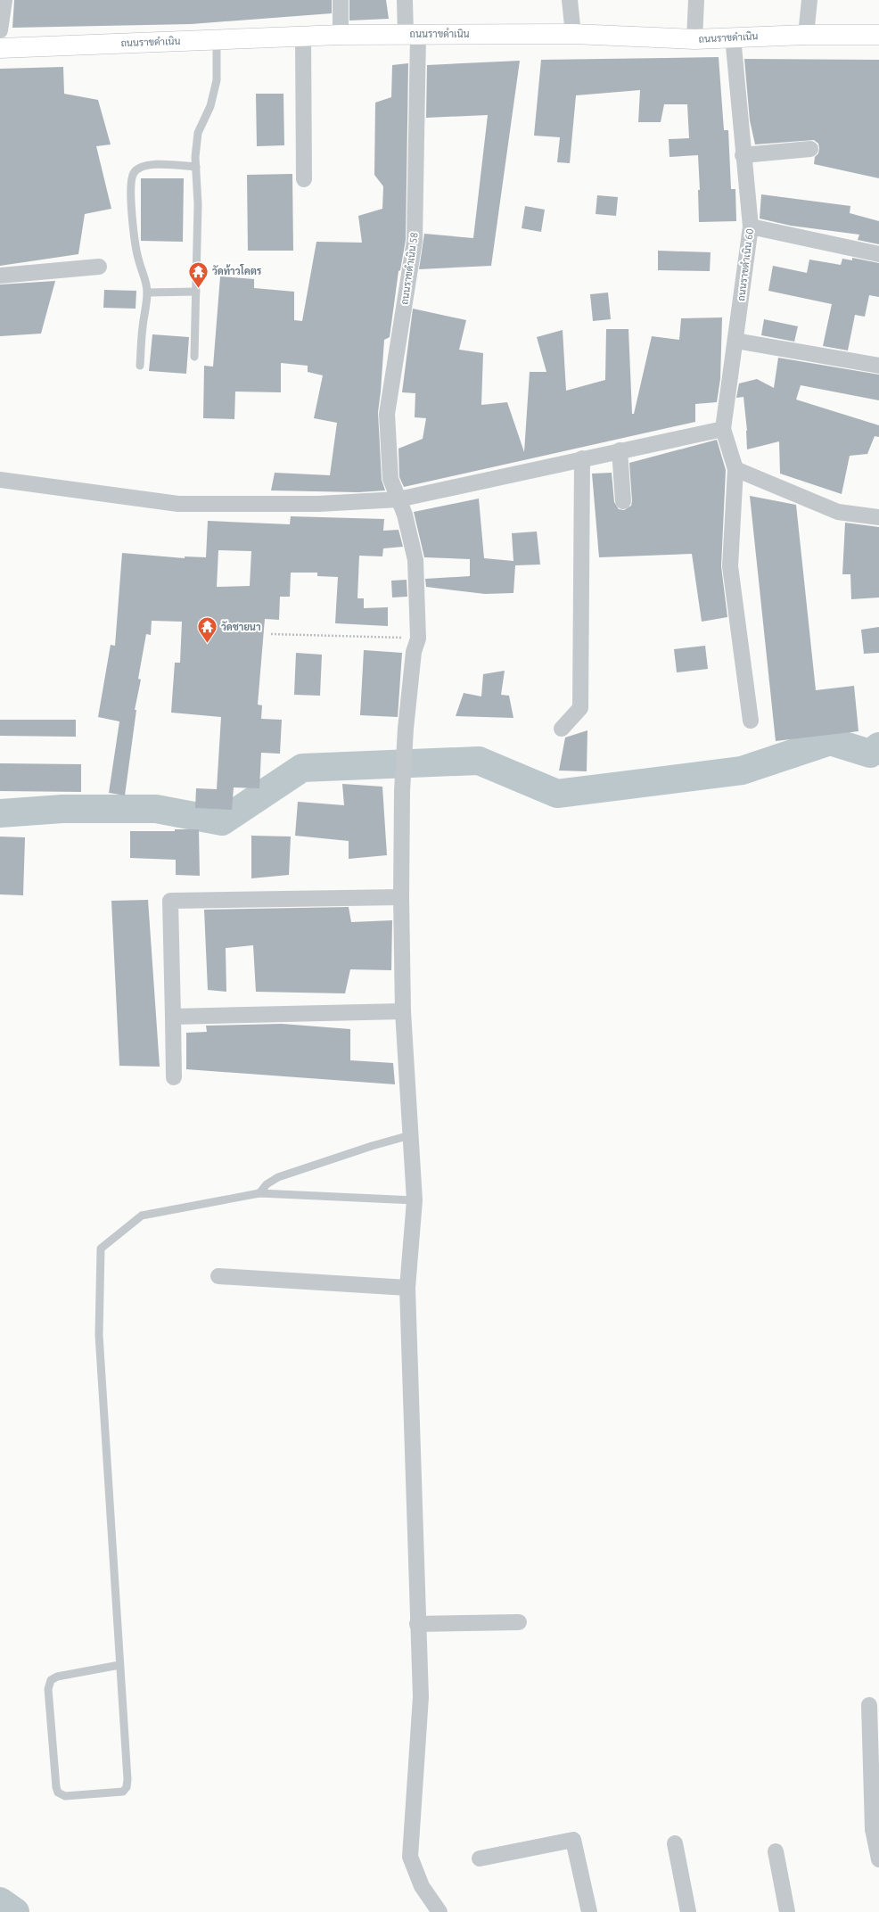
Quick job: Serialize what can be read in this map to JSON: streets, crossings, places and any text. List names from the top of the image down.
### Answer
{
  "streets": {
    "main road": ["ถนนราขดำเนิน"],
    "street": ["ถนนราขดำเนิน 60", "ถนนราขดำเนิน 58"]
  },
  "crossings": [
    ["ถนนราขดำเนิน", "ถนนราขดำเนิน 60"],
    ["ถนนราขดำเนิน", "ถนนราขดำเนิน 58"]
  ],
  "places": {
    "temple": ["วัดท้าวโคตร", "วัดชายนา"]
  }
}
